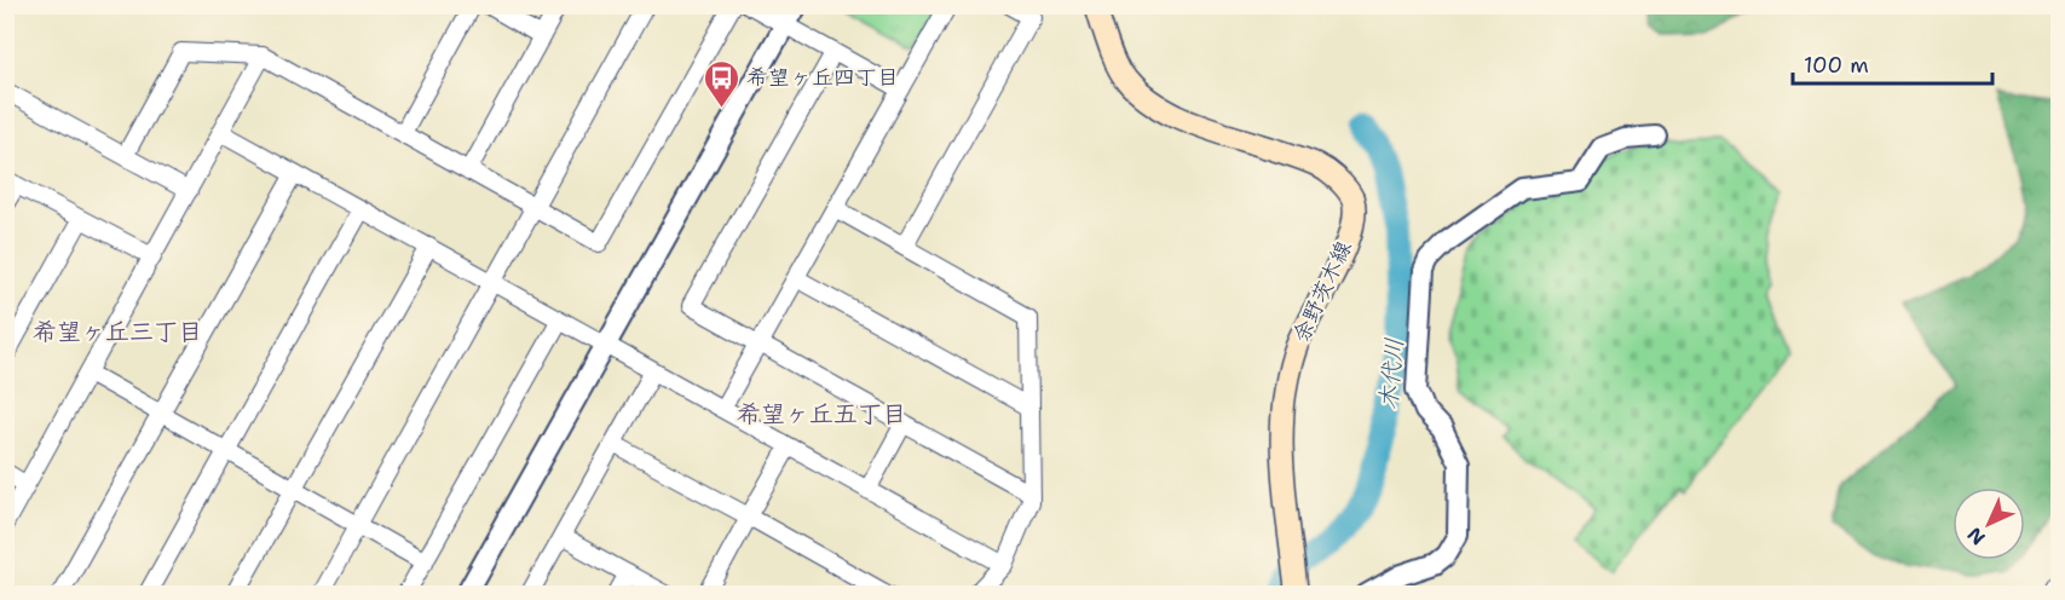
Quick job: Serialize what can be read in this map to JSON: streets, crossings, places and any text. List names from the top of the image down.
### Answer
{
  "streets": {
    "main road": ["余野茨木線"]
  },
  "districts": ["希望ヶ丘三丁目", "希望ヶ丘五丁目"],
  "water": ["木代川"],
  "places": {
    "bus stop": ["希望ヶ丘四丁目"]
  },
  "scale_bar": "100 m",
  "north": "bottom left"
}
